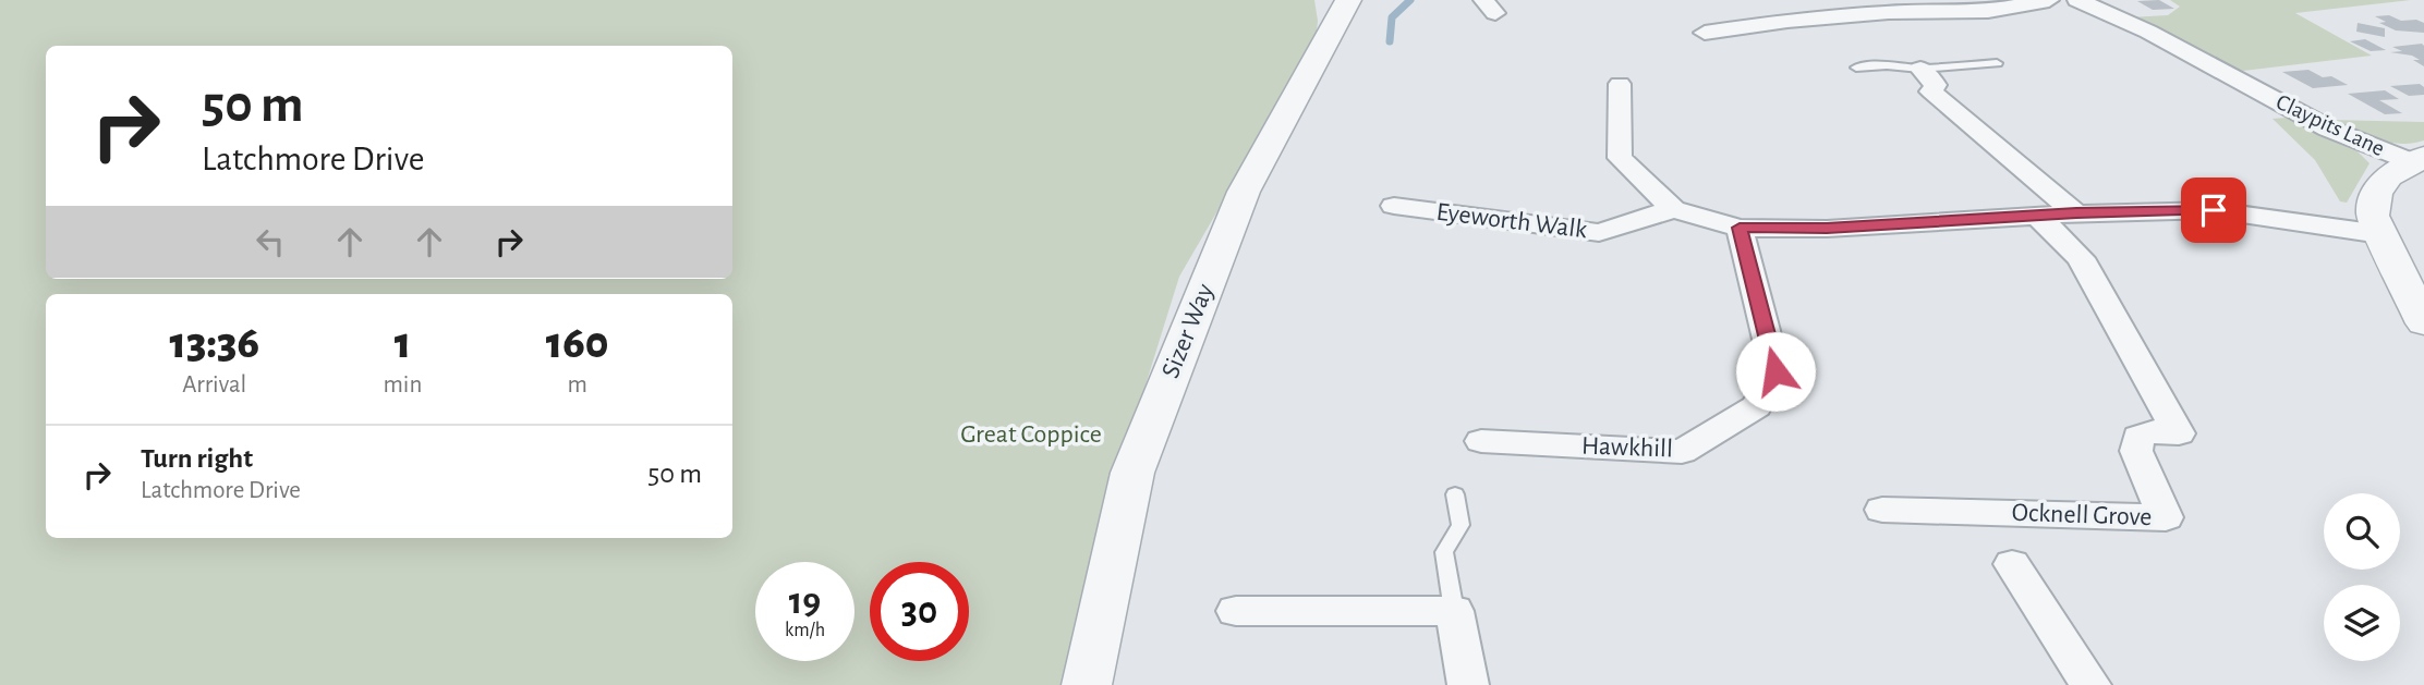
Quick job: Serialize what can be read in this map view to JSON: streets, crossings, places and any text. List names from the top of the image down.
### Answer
{
  "streets": {
    "street": [
      "Claypits Lane",
      "Eyeworth Walk",
      "Sizer Way",
      "Hawkhill",
      "Ocknell Grove"
    ]
  },
  "parks": ["Great Coppice"],
  "page": {
    "turn": ["50 m", "Latchmore Drive"],
    "eta": [
      "13:36",
      "Arrival",
      "1",
      "min",
      "160",
      "m"
    ],
    "list": [
      {
        "name": "Turn right",
        "note": "Latchmore Drive",
        "value": "50 m"
      }
    ],
    "speed": "19 km/h",
    "limit": "30"
  }
}
